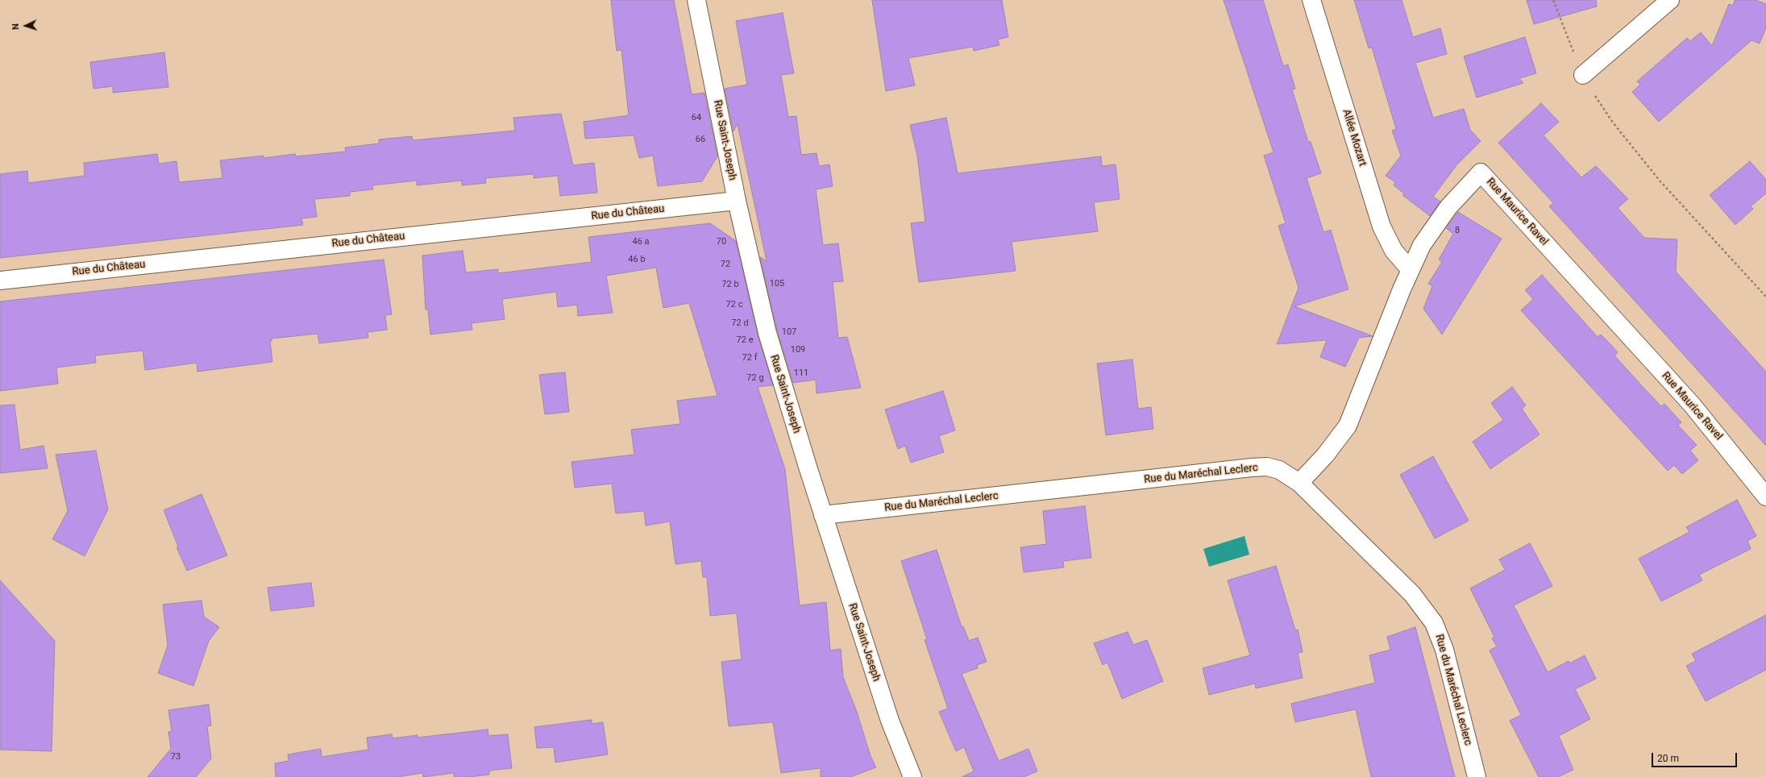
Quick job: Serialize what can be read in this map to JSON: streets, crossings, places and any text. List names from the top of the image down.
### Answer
{
  "streets": {
    "street": [
      "Allée Mozart",
      "Rue Saint-Joseph",
      "Rue Maurice Ravel",
      "Rue du Château",
      "Rue du Maréchal Leclerc"
    ]
  },
  "crossings": [
    ["Allée Mozart", "Rue Maurice Ravel"],
    ["Rue Saint-Joseph", "Rue du Château"],
    ["Rue Saint-Joseph", "Rue du Maréchal Leclerc"],
    ["Rue Maurice Ravel", "Rue du Maréchal Leclerc"]
  ],
  "house_numbers": [
    "64",
    "66",
    "8",
    "46 a",
    "70",
    "46 b",
    "72",
    "105",
    "72 b",
    "72 c",
    "72 d",
    "107",
    "72 e",
    "109",
    "72 f",
    "111",
    "72 g",
    "73"
  ],
  "scale_bar": "20 m",
  "north": "left"
}
